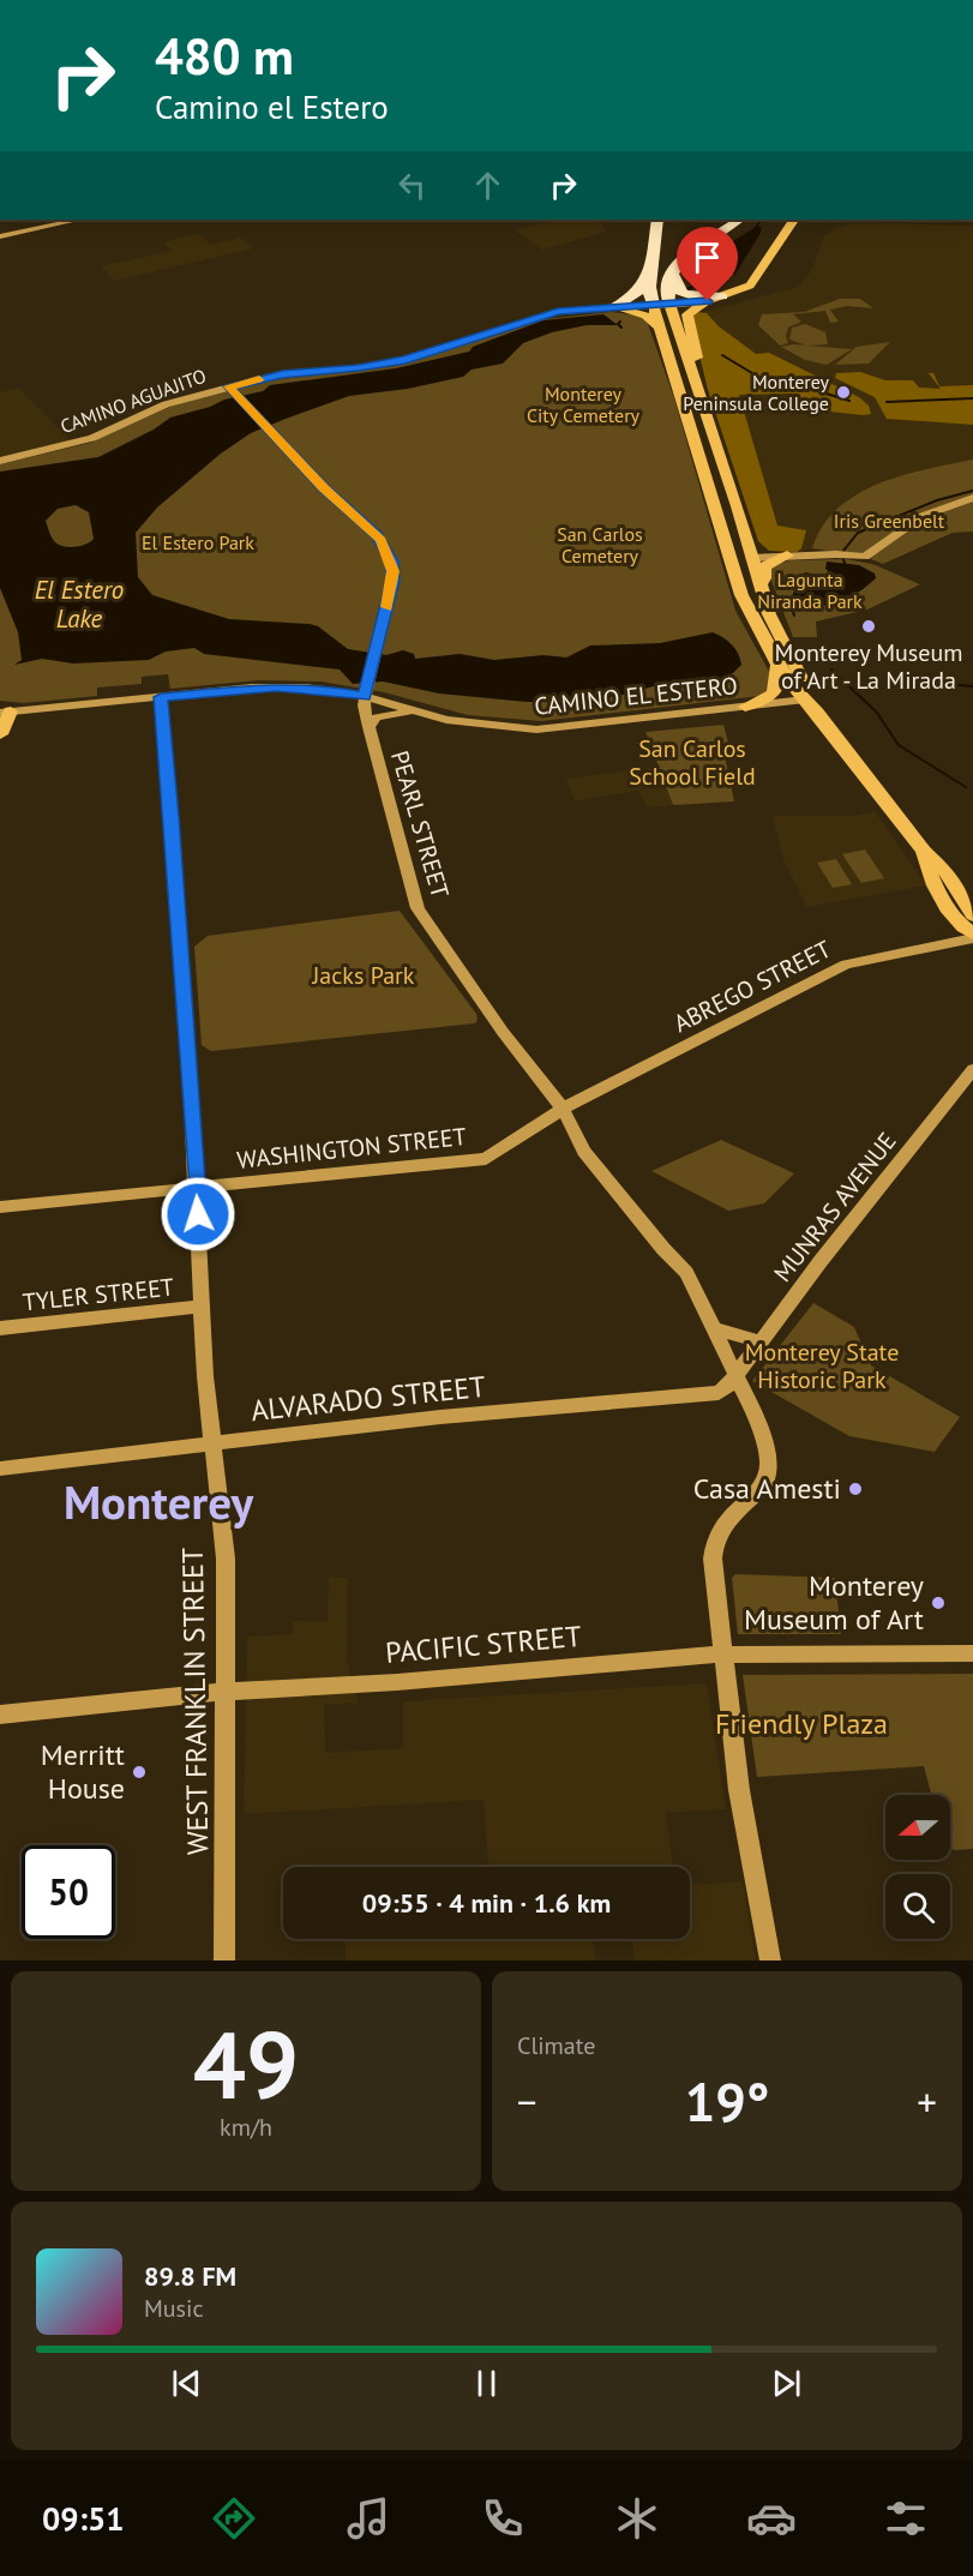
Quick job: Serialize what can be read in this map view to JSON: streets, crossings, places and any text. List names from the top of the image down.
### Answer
{
  "streets": {
    "main road": ["CAMINO AGUAJITO"],
    "street": [
      "CAMINO EL ESTERO",
      "PEARL STREET",
      "ABREGO STREET",
      "WASHINGTON STREET",
      "MUNRAS AVENUE",
      "TYLER STREET",
      "ALVARADO STREET",
      "PACIFIC STREET",
      "WEST FRANKLIN STREET"
    ]
  },
  "crossings": [
    ["CAMINO AGUAJITO", "PEARL STREET"],
    ["CAMINO EL ESTERO", "PEARL STREET"],
    ["CAMINO EL ESTERO", "WEST FRANKLIN STREET"],
    ["PEARL STREET", "ABREGO STREET"],
    ["PEARL STREET", "WASHINGTON STREET"],
    ["PEARL STREET", "MUNRAS AVENUE"],
    ["PEARL STREET", "ALVARADO STREET"],
    ["PEARL STREET", "PACIFIC STREET"],
    ["ABREGO STREET", "WASHINGTON STREET"],
    ["WASHINGTON STREET", "WEST FRANKLIN STREET"],
    ["MUNRAS AVENUE", "ALVARADO STREET"],
    ["TYLER STREET", "WEST FRANKLIN STREET"],
    ["ALVARADO STREET", "WEST FRANKLIN STREET"],
    ["PACIFIC STREET", "WEST FRANKLIN STREET"]
  ],
  "districts": ["Monterey"],
  "water": ["El Estero Lake"],
  "parks": [
    "Monterey City Cemetery",
    "Iris Greenbelt",
    "San Carlos Cemetery",
    "El Estero Park",
    "Lagunta Niranda Park",
    "San Carlos School Field",
    "Jacks Park",
    "Monterey State Historic Park",
    "Friendly Plaza"
  ],
  "places": [
    "Monterey Peninsula College",
    "Monterey Museum of Art - La Mirada",
    "Casa Amesti",
    "Monterey Museum of Art",
    "Merritt House"
  ],
  "north": "left",
  "page": {
    "turn": ["480 m", "Camino el Estero"],
    "limit": "50",
    "trip": "09:55 · 4 min · 1.6 km",
    "tile": [
      ["49", "km/h"],
      "Climate"
    ],
    "heat": ["−", "19°", "+"],
    "song": ["89.8 FM", "Music"],
    "tabs": "09:51"
  }
}
